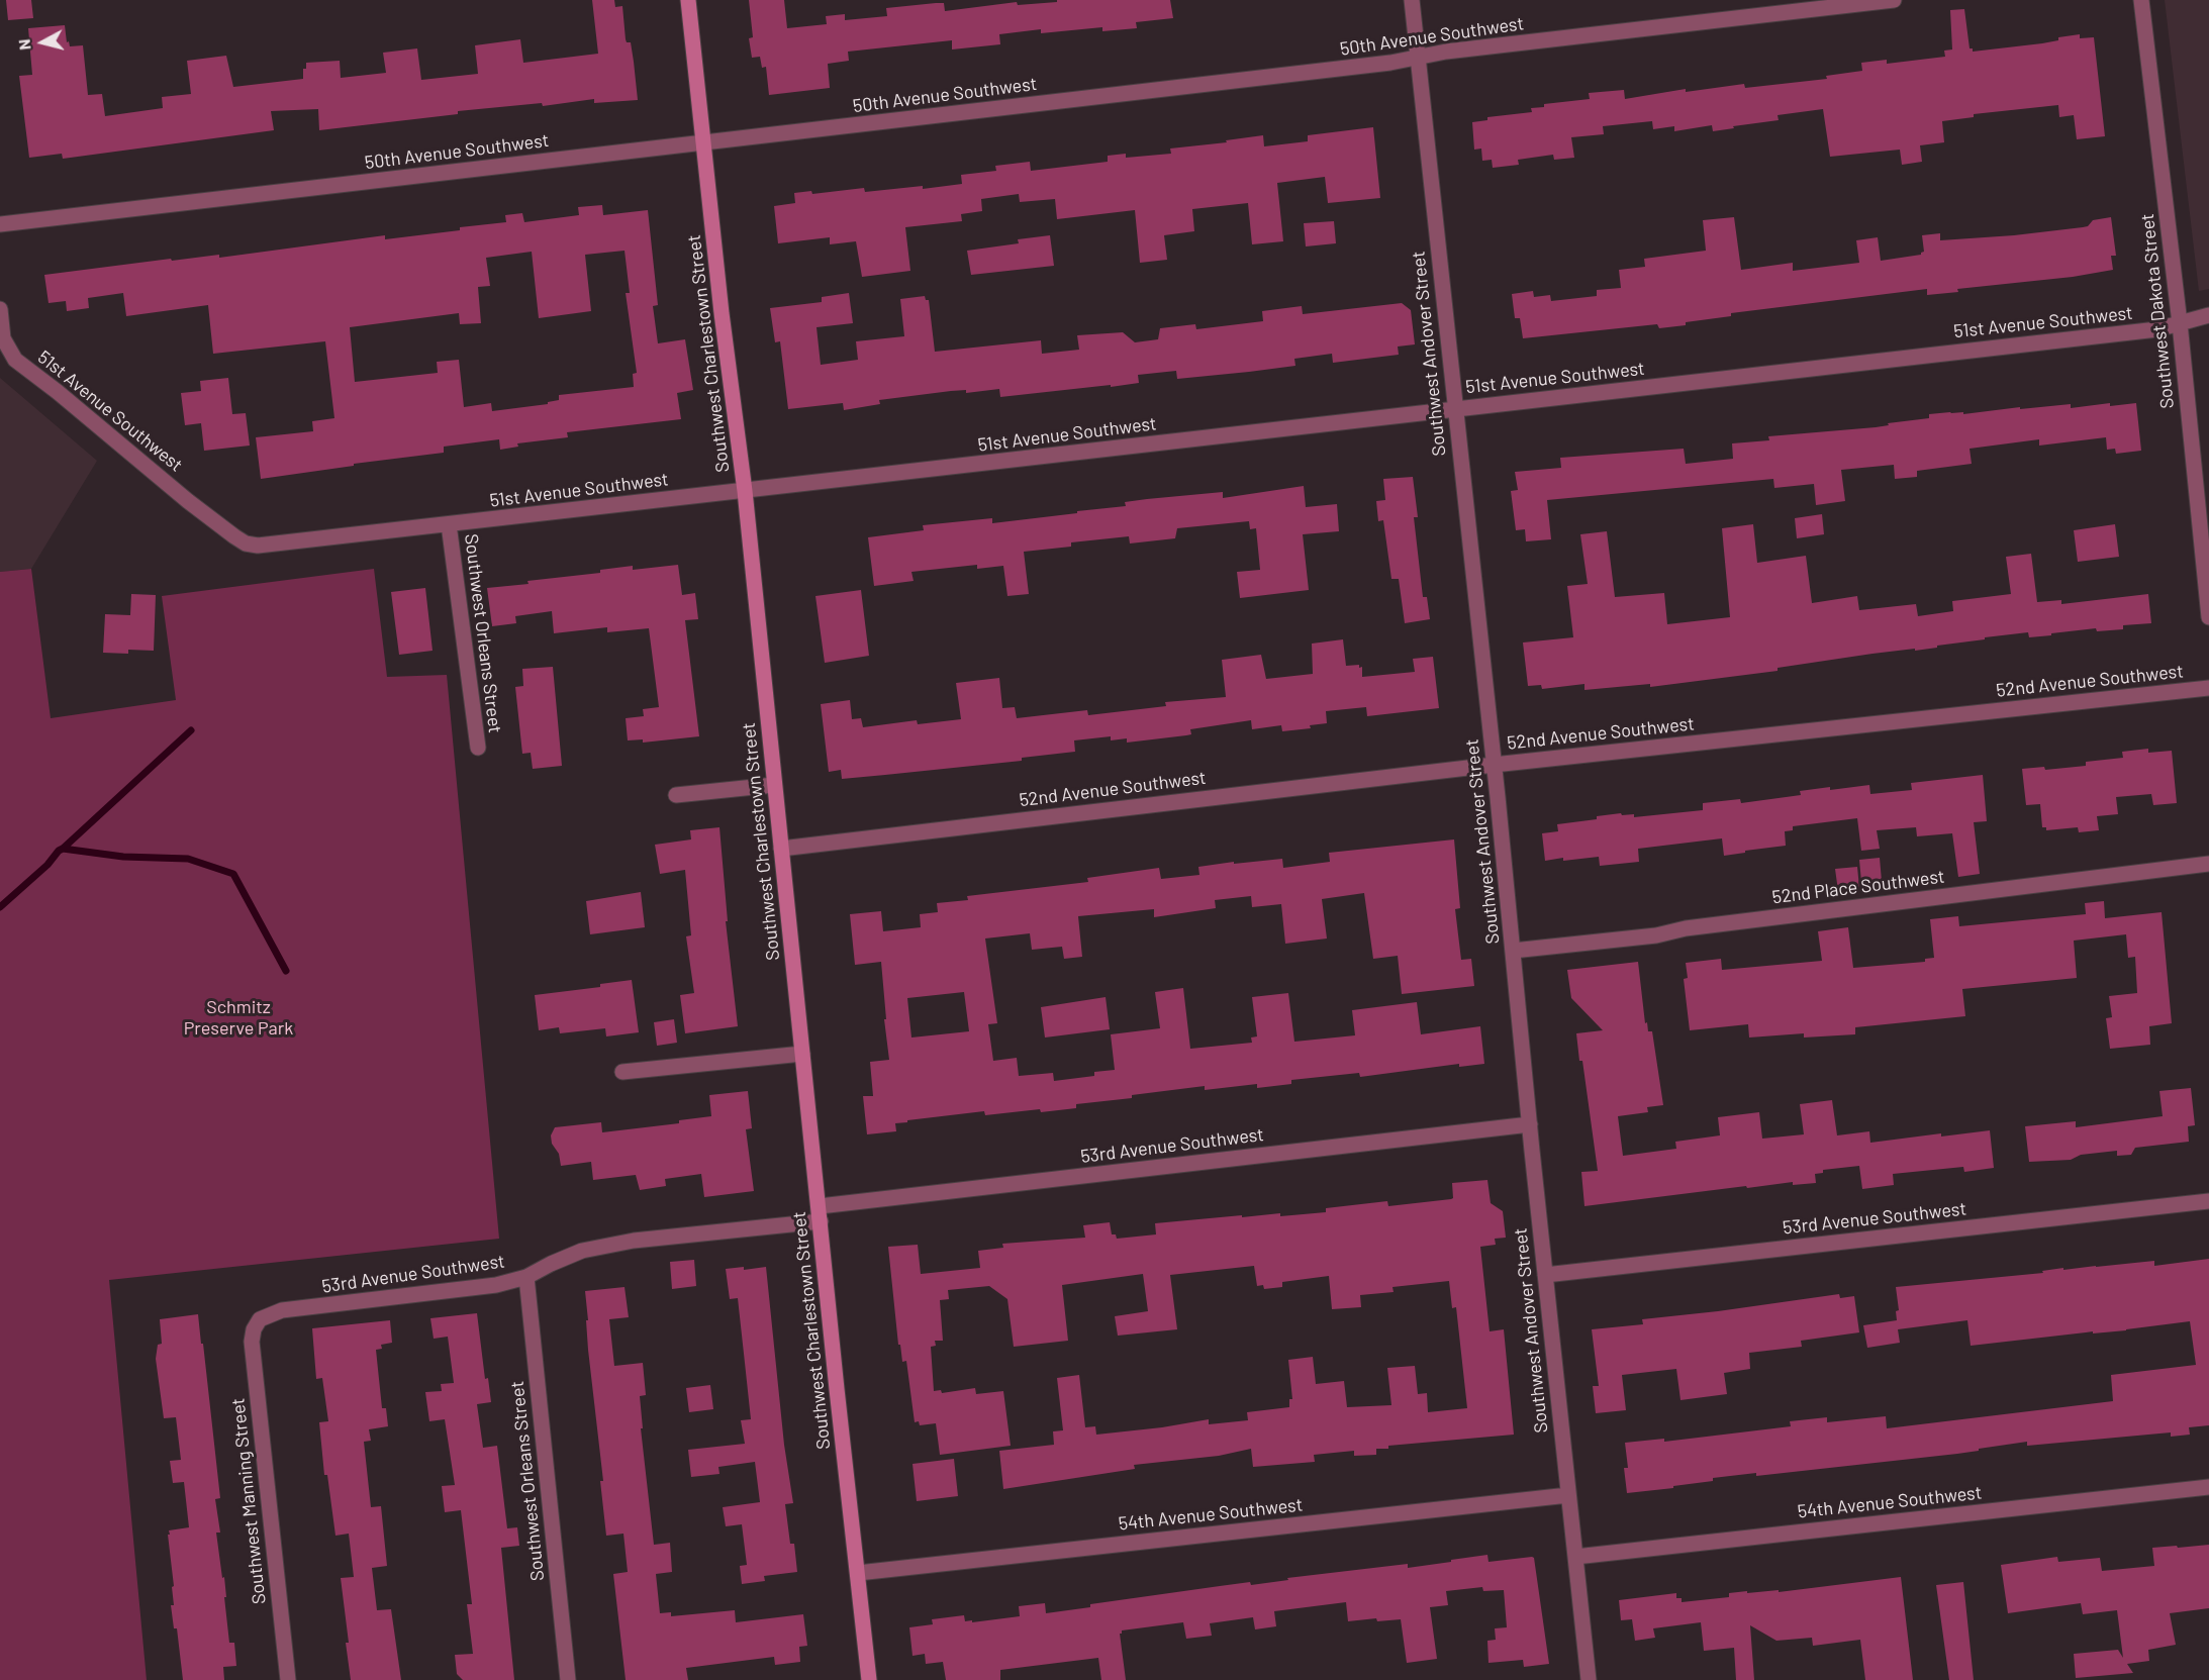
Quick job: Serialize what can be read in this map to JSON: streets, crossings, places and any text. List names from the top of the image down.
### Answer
{
  "streets": {
    "street": [
      "50th Avenue Southwest",
      "Southwest Dakota Street",
      "51st Avenue Southwest",
      "Southwest Charlestown Street",
      "Southwest Andover Street",
      "Southwest Orleans Street",
      "52nd Avenue Southwest",
      "52nd Place Southwest",
      "53rd Avenue Southwest",
      "Southwest Manning Street",
      "54th Avenue Southwest"
    ]
  },
  "crossings": [
    ["50th Avenue Southwest", "Southwest Charlestown Street"],
    ["50th Avenue Southwest", "Southwest Andover Street"],
    ["Southwest Dakota Street", "51st Avenue Southwest"],
    ["51st Avenue Southwest", "Southwest Charlestown Street"],
    ["51st Avenue Southwest", "Southwest Andover Street"],
    ["51st Avenue Southwest", "Southwest Orleans Street"],
    ["Southwest Charlestown Street", "52nd Avenue Southwest"],
    ["Southwest Charlestown Street", "53rd Avenue Southwest"],
    ["Southwest Charlestown Street", "54th Avenue Southwest"],
    ["Southwest Andover Street", "52nd Avenue Southwest"],
    ["Southwest Andover Street", "52nd Place Southwest"],
    ["Southwest Andover Street", "53rd Avenue Southwest"],
    ["Southwest Andover Street", "54th Avenue Southwest"],
    ["Southwest Orleans Street", "53rd Avenue Southwest"],
    ["53rd Avenue Southwest", "Southwest Manning Street"]
  ],
  "parks": ["Schmitz Preserve Park"],
  "north": "left"
}
